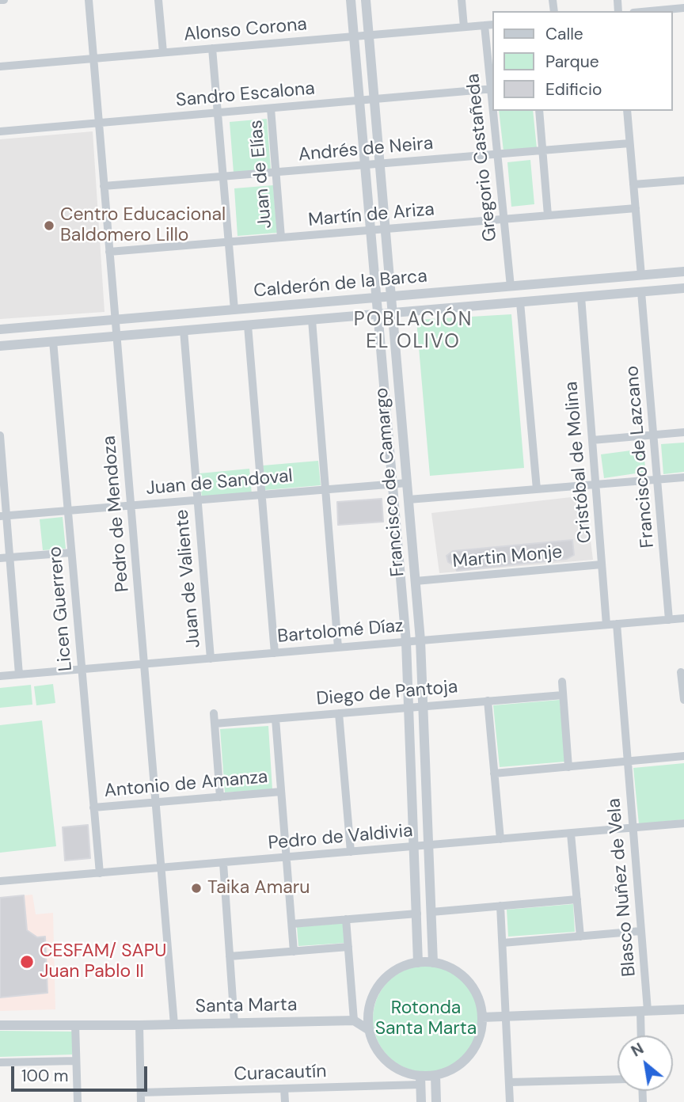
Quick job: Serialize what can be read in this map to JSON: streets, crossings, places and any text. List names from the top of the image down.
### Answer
{
  "streets": {
    "street": [
      "Alonso Corona",
      "Sandro Escalona",
      "Andrés de Neira",
      "Gregorio Castañeda",
      "Juan de Elías",
      "Martín de Ariza",
      "Calderón de la Barca",
      "Francisco de Lazcano",
      "Cristóbal de Molina",
      "Francisco de Camargo",
      "Juan de Sandoval",
      "Pedro de Mendoza",
      "Martin Monje",
      "Juan de Valiente",
      "Licen Guerrero",
      "Bartolomé Díaz",
      "Diego de Pantoja",
      "Antonio de Amanza",
      "Pedro de Valdivia",
      "Blasco Nuñez de Vela",
      "Santa Marta",
      "Curacautín"
    ]
  },
  "crossings": [
    ["Alonso Corona", "Gregorio Castañeda"],
    ["Alonso Corona", "Francisco de Camargo"],
    ["Alonso Corona", "Pedro de Mendoza"],
    ["Sandro Escalona", "Gregorio Castañeda"],
    ["Sandro Escalona", "Juan de Elías"],
    ["Sandro Escalona", "Francisco de Camargo"],
    ["Sandro Escalona", "Pedro de Mendoza"],
    ["Andrés de Neira", "Gregorio Castañeda"],
    ["Andrés de Neira", "Juan de Elías"],
    ["Andrés de Neira", "Francisco de Camargo"],
    ["Andrés de Neira", "Pedro de Mendoza"],
    ["Gregorio Castañeda", "Martín de Ariza"],
    ["Gregorio Castañeda", "Calderón de la Barca"],
    ["Juan de Elías", "Martín de Ariza"],
    ["Martín de Ariza", "Francisco de Camargo"],
    ["Martín de Ariza", "Pedro de Mendoza"],
    ["Calderón de la Barca", "Francisco de Lazcano"],
    ["Calderón de la Barca", "Cristóbal de Molina"],
    ["Calderón de la Barca", "Francisco de Camargo"],
    ["Calderón de la Barca", "Pedro de Mendoza"],
    ["Calderón de la Barca", "Juan de Valiente"],
    ["Calderón de la Barca", "Licen Guerrero"],
    ["Francisco de Lazcano", "Bartolomé Díaz"],
    ["Cristóbal de Molina", "Martin Monje"],
    ["Cristóbal de Molina", "Bartolomé Díaz"],
    ["Francisco de Camargo", "Juan de Sandoval"],
    ["Francisco de Camargo", "Martin Monje"],
    ["Francisco de Camargo", "Bartolomé Díaz"],
    ["Francisco de Camargo", "Diego de Pantoja"],
    ["Francisco de Camargo", "Pedro de Valdivia"],
    ["Francisco de Camargo", "Santa Marta"],
    ["Francisco de Camargo", "Curacautín"],
    ["Juan de Sandoval", "Pedro de Mendoza"],
    ["Juan de Sandoval", "Juan de Valiente"],
    ["Juan de Sandoval", "Licen Guerrero"],
    ["Pedro de Mendoza", "Bartolomé Díaz"],
    ["Pedro de Mendoza", "Antonio de Amanza"],
    ["Pedro de Mendoza", "Pedro de Valdivia"],
    ["Pedro de Mendoza", "Santa Marta"],
    ["Juan de Valiente", "Bartolomé Díaz"],
    ["Licen Guerrero", "Bartolomé Díaz"],
    ["Licen Guerrero", "Antonio de Amanza"],
    ["Licen Guerrero", "Pedro de Valdivia"],
    ["Pedro de Valdivia", "Blasco Nuñez de Vela"],
    ["Santa Marta", "Curacautín"]
  ],
  "districts": ["POBLACIÓN EL OLIVO"],
  "parks": ["Rotonda Santa Marta"],
  "places": ["Centro Educacional Baldomero Lillo", "Taika Amaru", "CESFAM/ SAPU Juan Pablo II"],
  "legend": ["Calle", "Parque", "Edificio"],
  "scale_bar": "100 m",
  "north": "top left"
}
